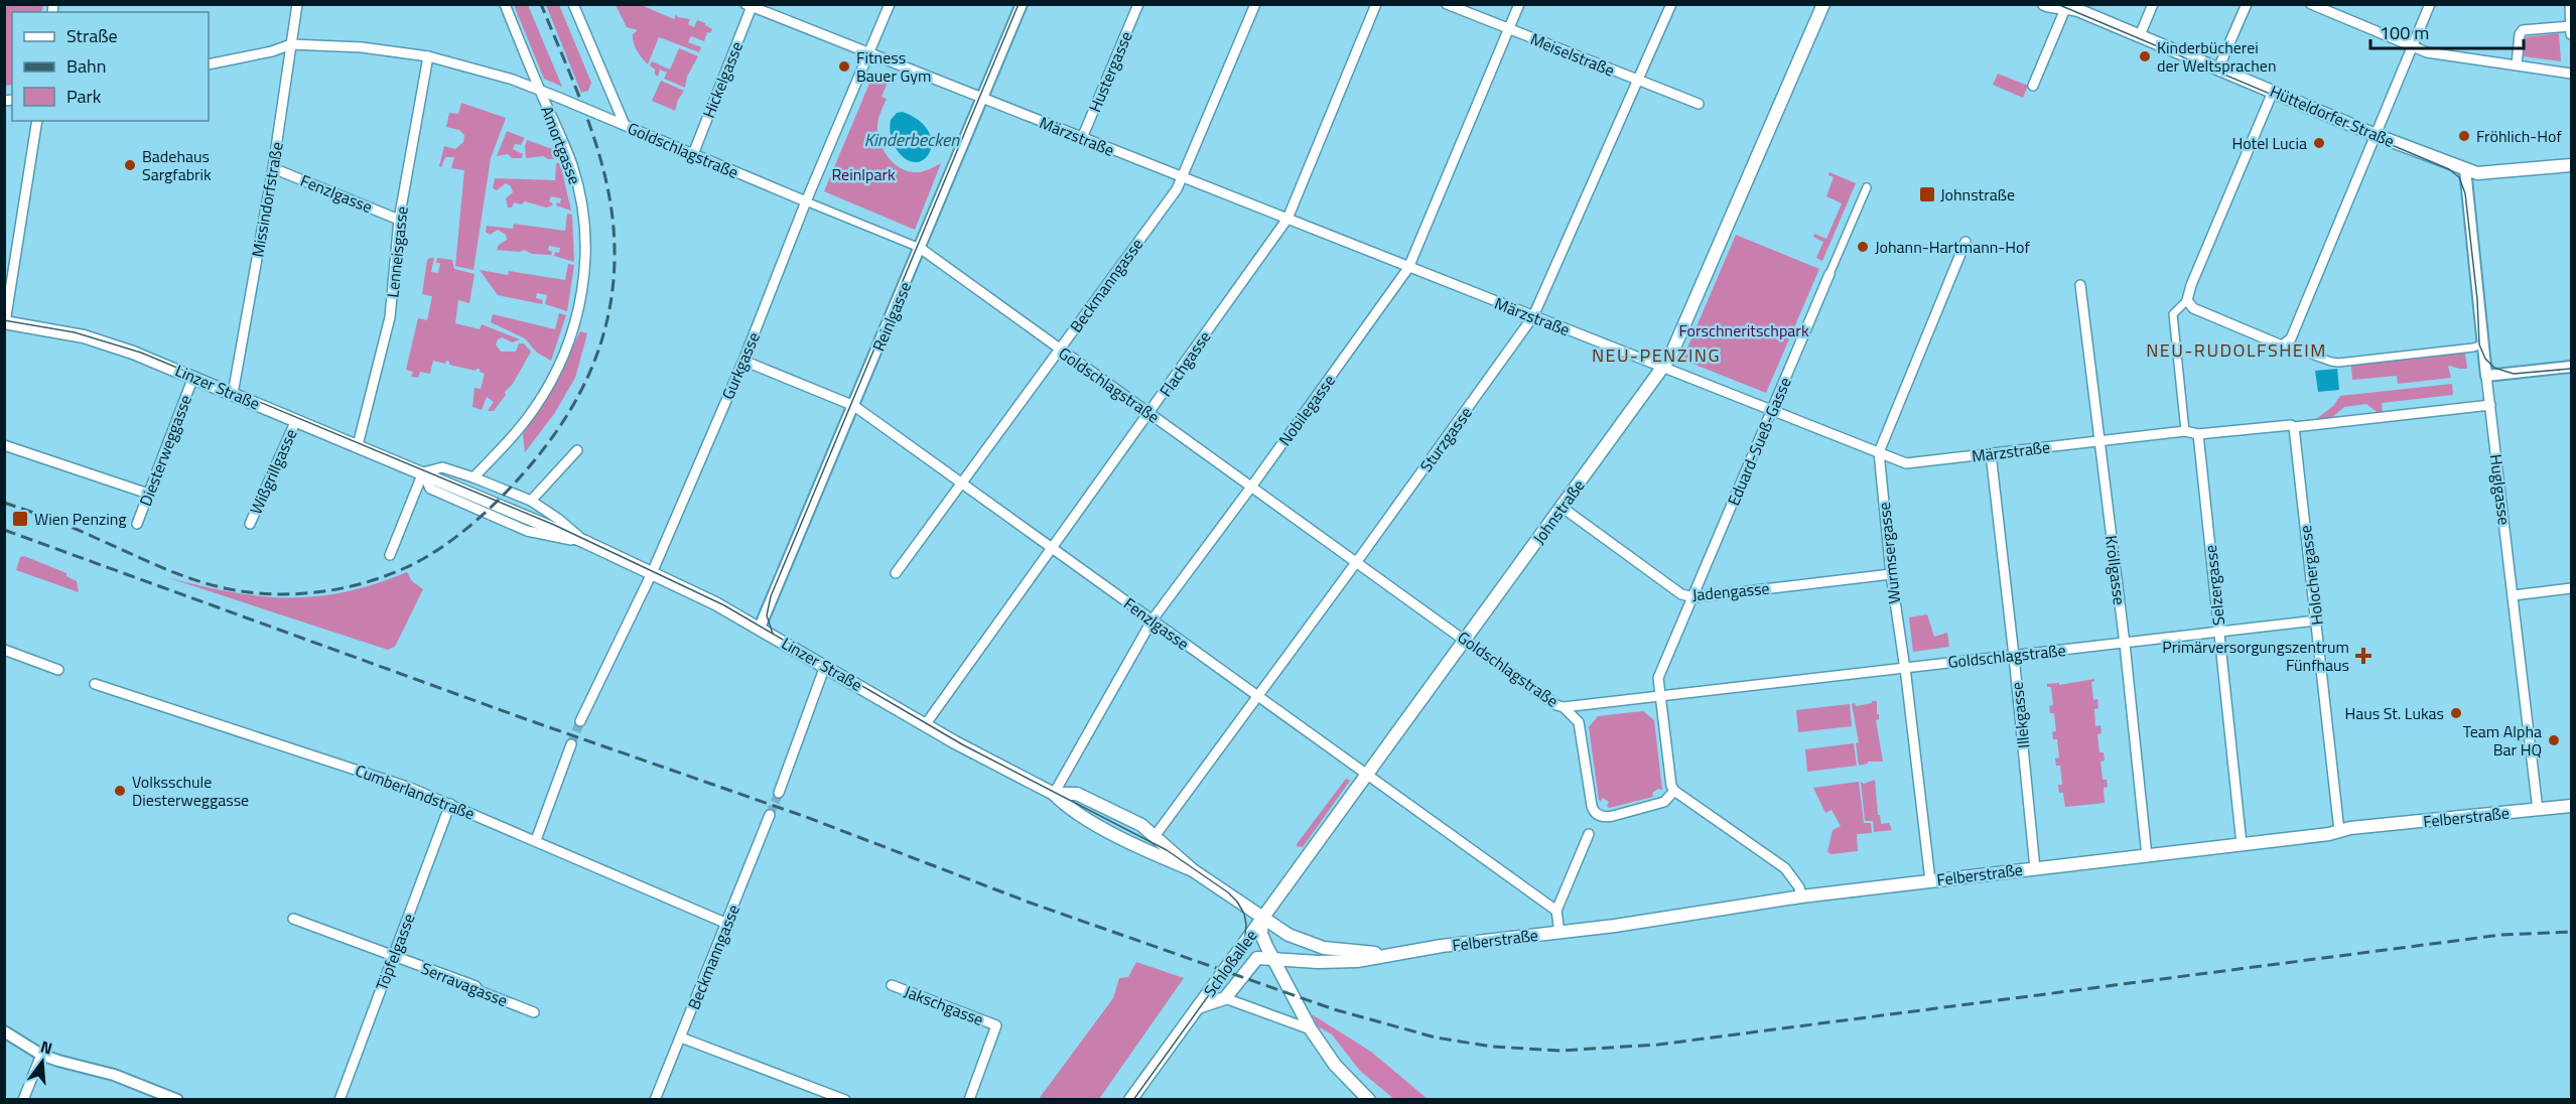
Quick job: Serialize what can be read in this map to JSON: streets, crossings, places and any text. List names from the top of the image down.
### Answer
{
  "streets": {
    "main road": [
      "Hütteldorfer Straße",
      "Linzer Straße",
      "Johnstraße",
      "Felberstraße",
      "Schloßallee"
    ],
    "street": [
      "Meiselstraße",
      "Hustergasse",
      "Hickelgasse",
      "Märzstraße",
      "Amortgasse",
      "Goldschlagstraße",
      "Fenzlgasse",
      "Missindorfstraße",
      "Lenneisgasse",
      "Beckmanngasse",
      "Reinlgasse",
      "Flachgasse",
      "Gurkgasse",
      "Nobilegasse",
      "Sturzgasse",
      "Eduard-Sueß-Gasse",
      "Diesterweggasse",
      "Wißgrillgasse",
      "Huglgasse",
      "Wurmsergasse",
      "Kröllgasse",
      "Holochergasse",
      "Selzergasse",
      "Jadengasse",
      "Illekgasse",
      "Cumberlandstraße",
      "Töpfelgasse",
      "Serravagasse",
      "Jakschgasse"
    ]
  },
  "crossings": [
    ["Meiselstraße", "Nobilegasse"],
    ["Meiselstraße", "Sturzgasse"],
    ["Hustergasse", "Märzstraße"],
    ["Hickelgasse", "Märzstraße"],
    ["Hickelgasse", "Goldschlagstraße"],
    ["Hütteldorfer Straße", "Huglgasse"],
    ["Märzstraße", "Beckmanngasse"],
    ["Märzstraße", "Reinlgasse"],
    ["Märzstraße", "Flachgasse"],
    ["Märzstraße", "Gurkgasse"],
    ["Märzstraße", "Nobilegasse"],
    ["Märzstraße", "Sturzgasse"],
    ["Märzstraße", "Eduard-Sueß-Gasse"],
    ["Märzstraße", "Huglgasse"],
    ["Märzstraße", "Johnstraße"],
    ["Märzstraße", "Wurmsergasse"],
    ["Märzstraße", "Kröllgasse"],
    ["Märzstraße", "Holochergasse"],
    ["Märzstraße", "Selzergasse"],
    ["Märzstraße", "Illekgasse"],
    ["Amortgasse", "Goldschlagstraße"],
    ["Amortgasse", "Linzer Straße"],
    ["Goldschlagstraße", "Beckmanngasse"],
    ["Goldschlagstraße", "Reinlgasse"],
    ["Goldschlagstraße", "Flachgasse"],
    ["Goldschlagstraße", "Gurkgasse"],
    ["Goldschlagstraße", "Nobilegasse"],
    ["Goldschlagstraße", "Sturzgasse"],
    ["Goldschlagstraße", "Eduard-Sueß-Gasse"],
    ["Goldschlagstraße", "Johnstraße"],
    ["Goldschlagstraße", "Wurmsergasse"],
    ["Goldschlagstraße", "Kröllgasse"],
    ["Goldschlagstraße", "Holochergasse"],
    ["Goldschlagstraße", "Selzergasse"],
    ["Goldschlagstraße", "Illekgasse"],
    ["Fenzlgasse", "Missindorfstraße"],
    ["Fenzlgasse", "Lenneisgasse"],
    ["Fenzlgasse", "Beckmanngasse"],
    ["Fenzlgasse", "Reinlgasse"],
    ["Fenzlgasse", "Flachgasse"],
    ["Fenzlgasse", "Gurkgasse"],
    ["Fenzlgasse", "Nobilegasse"],
    ["Fenzlgasse", "Sturzgasse"],
    ["Fenzlgasse", "Johnstraße"],
    ["Missindorfstraße", "Linzer Straße"],
    ["Lenneisgasse", "Linzer Straße"],
    ["Beckmanngasse", "Cumberlandstraße"],
    ["Reinlgasse", "Linzer Straße"],
    ["Flachgasse", "Linzer Straße"],
    ["Gurkgasse", "Linzer Straße"],
    ["Linzer Straße", "Nobilegasse"],
    ["Linzer Straße", "Sturzgasse"],
    ["Linzer Straße", "Diesterweggasse"],
    ["Linzer Straße", "Wißgrillgasse"],
    ["Linzer Straße", "Johnstraße"],
    ["Linzer Straße", "Felberstraße"],
    ["Linzer Straße", "Schloßallee"],
    ["Eduard-Sueß-Gasse", "Jadengasse"],
    ["Huglgasse", "Felberstraße"],
    ["Johnstraße", "Jadengasse"],
    ["Johnstraße", "Felberstraße"],
    ["Johnstraße", "Schloßallee"],
    ["Wurmsergasse", "Jadengasse"],
    ["Wurmsergasse", "Felberstraße"],
    ["Kröllgasse", "Felberstraße"],
    ["Holochergasse", "Felberstraße"],
    ["Selzergasse", "Felberstraße"],
    ["Illekgasse", "Felberstraße"],
    ["Cumberlandstraße", "Töpfelgasse"],
    ["Felberstraße", "Schloßallee"],
    ["Töpfelgasse", "Serravagasse"]
  ],
  "districts": ["NEU-RUDOLFSHEIM", "NEU-PENZING"],
  "water": ["Kinderbecken"],
  "parks": ["Reinlpark", "Forschneritschpark"],
  "places": {
    "other": [
      "Kinderbücherei der Weltsprachen",
      "Fitness Bauer Gym",
      "Fröhlich-Hof",
      "Hotel Lucia",
      "Badehaus Sargfabrik",
      "Johann-Hartmann-Hof",
      "Haus St. Lukas",
      "Team Alpha Bar HQ",
      "Volksschule Diesterweggasse"
    ],
    "transit": ["Johnstraße", "Wien Penzing"],
    "health": ["Primärversorgungszentrum Fünfhaus"]
  },
  "legend": ["Straße", "Bahn", "Park"],
  "scale_bar": "100 m",
  "north": "top"
}
